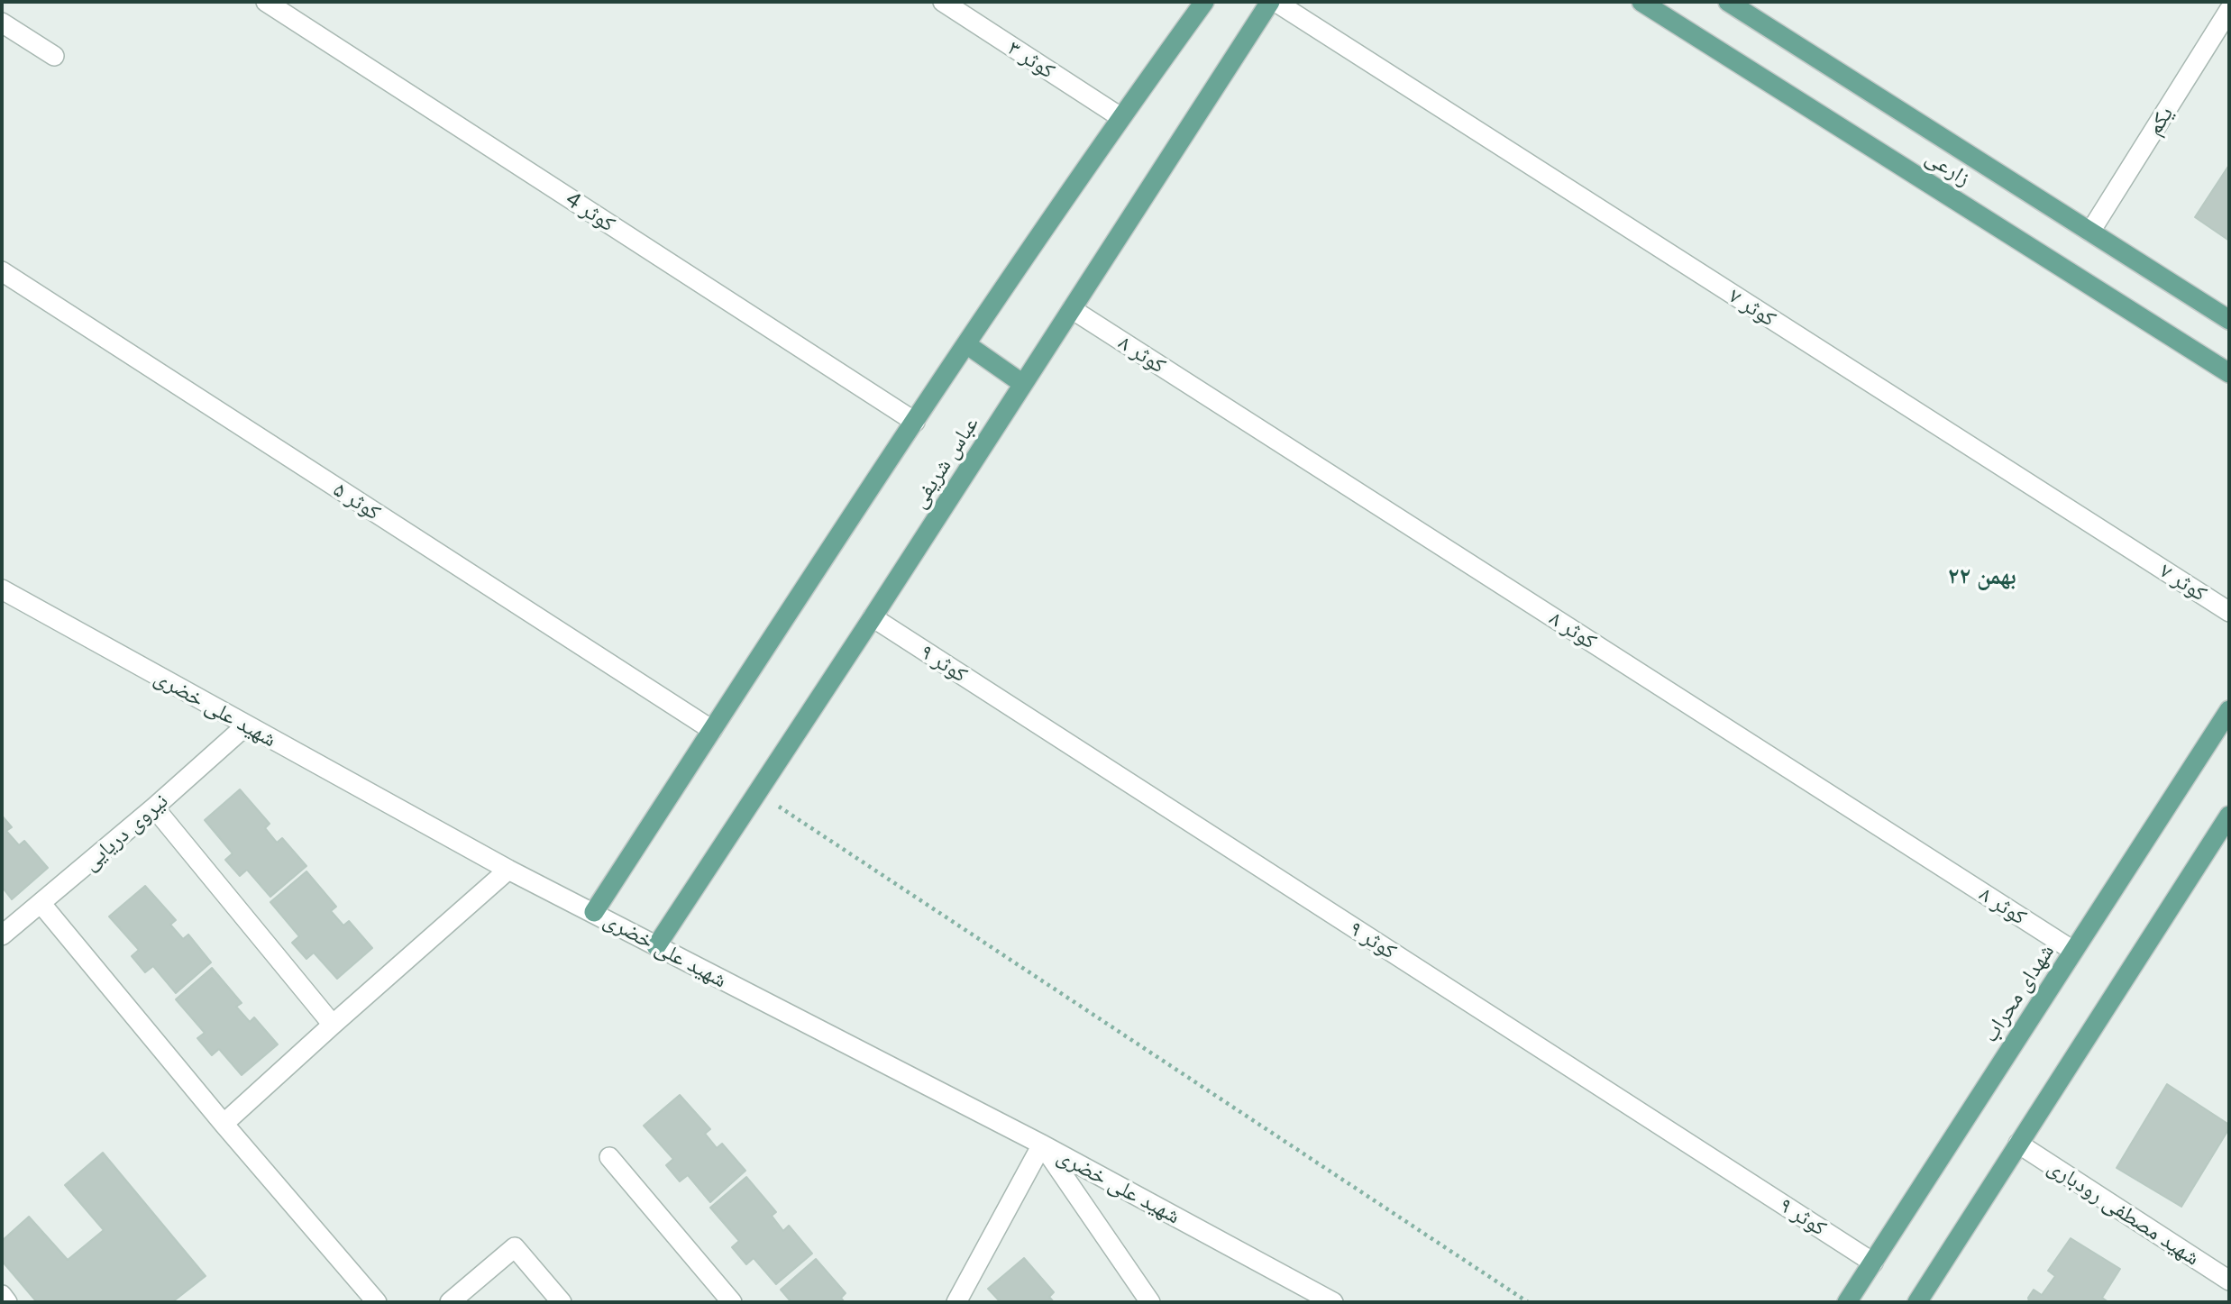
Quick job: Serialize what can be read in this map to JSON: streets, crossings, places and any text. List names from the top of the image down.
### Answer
{
  "streets": {
    "main road": ["زارعی", "عباس شریفی", "شهدای محراب"],
    "street": [
      "کوثر ۳",
      "یکم",
      "کوثر 4",
      "کوثر ۷",
      "کوثر ۸",
      "کوثر ۵",
      "کوثر ۹",
      "شهید علی خضری",
      "نیروی دریایی",
      "شهید مصطفی رودباری"
    ]
  },
  "crossings": [
    ["یکم", "زارعی"],
    ["کوثر ۷", "عباس شریفی"],
    ["کوثر ۸", "عباس شریفی"],
    ["کوثر ۸", "شهدای محراب"],
    ["عباس شریفی", "کوثر ۹"],
    ["عباس شریفی", "شهید علی خضری"],
    ["کوثر ۹", "شهدای محراب"],
    ["شهید علی خضری", "نیروی دریایی"]
  ],
  "districts": ["۲۲ بهمن"]
}
